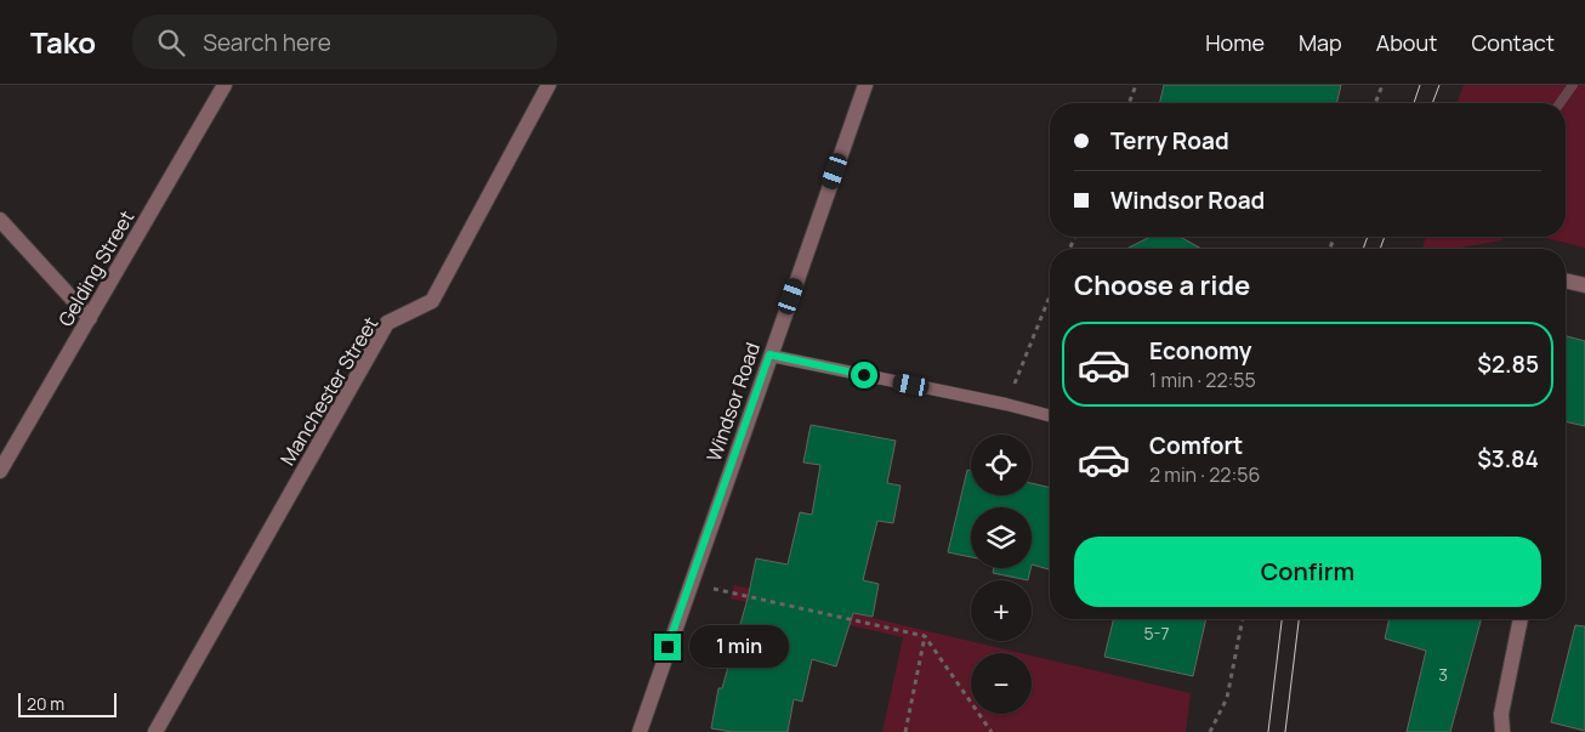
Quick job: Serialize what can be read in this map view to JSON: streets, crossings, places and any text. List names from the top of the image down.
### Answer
{
  "streets": {
    "street": ["Gelding Street", "Manchester Street", "Windsor Road"]
  },
  "house_numbers": ["5-7", "3"],
  "scale_bar": "20 m",
  "page": {
    "header": "Tako",
    "search": "Search here",
    "nav": [
      "Home",
      "Map",
      "About",
      "Contact"
    ],
    "banner": ["Terry Road", "Windsor Road"],
    "heading": "Choose a ride",
    "list": [
      {
        "name": "Economy",
        "note": "1 min · 22:55",
        "value": "$2.85"
      },
      {
        "name": "Comfort",
        "note": "2 min · 22:56",
        "value": "$3.84"
      }
    ],
    "map_buttons": ["+", "−"],
    "buttons": "Confirm",
    "bubble": "1 min",
    "scale": "20 m"
  }
}
